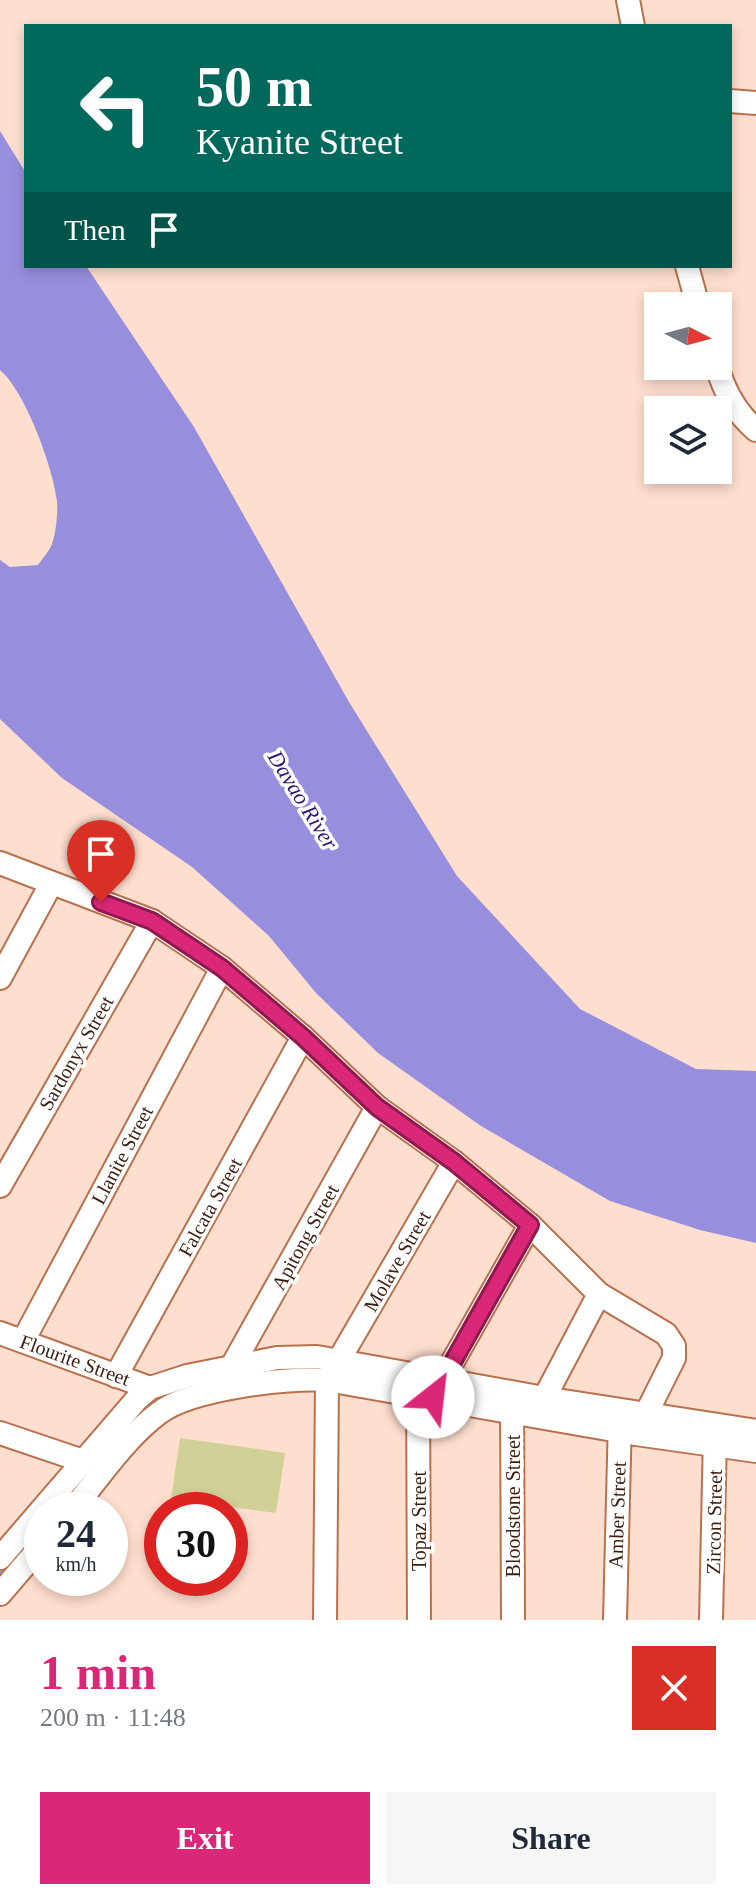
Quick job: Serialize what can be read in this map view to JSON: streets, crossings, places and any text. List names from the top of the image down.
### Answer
{
  "streets": {
    "street": [
      "Sardonyx Street",
      "Llanite Street",
      "Falcata Street",
      "Apitong Street",
      "Molave Street",
      "Flourite Street",
      "Bloodstone Street",
      "Amber Street",
      "Topaz Street",
      "Zircon Street"
    ]
  },
  "crossings": [
    ["Llanite Street", "Flourite Street"],
    ["Falcata Street", "Flourite Street"]
  ],
  "water": ["Davao River"],
  "north": "right",
  "page": {
    "turn": ["50 m", "Kyanite Street"],
    "then": "Then",
    "speed": "24 km/h",
    "limit": "30",
    "heading": ["1 min", "200 m · 11:48"],
    "buttons": ["Exit", "Share"]
  }
}
